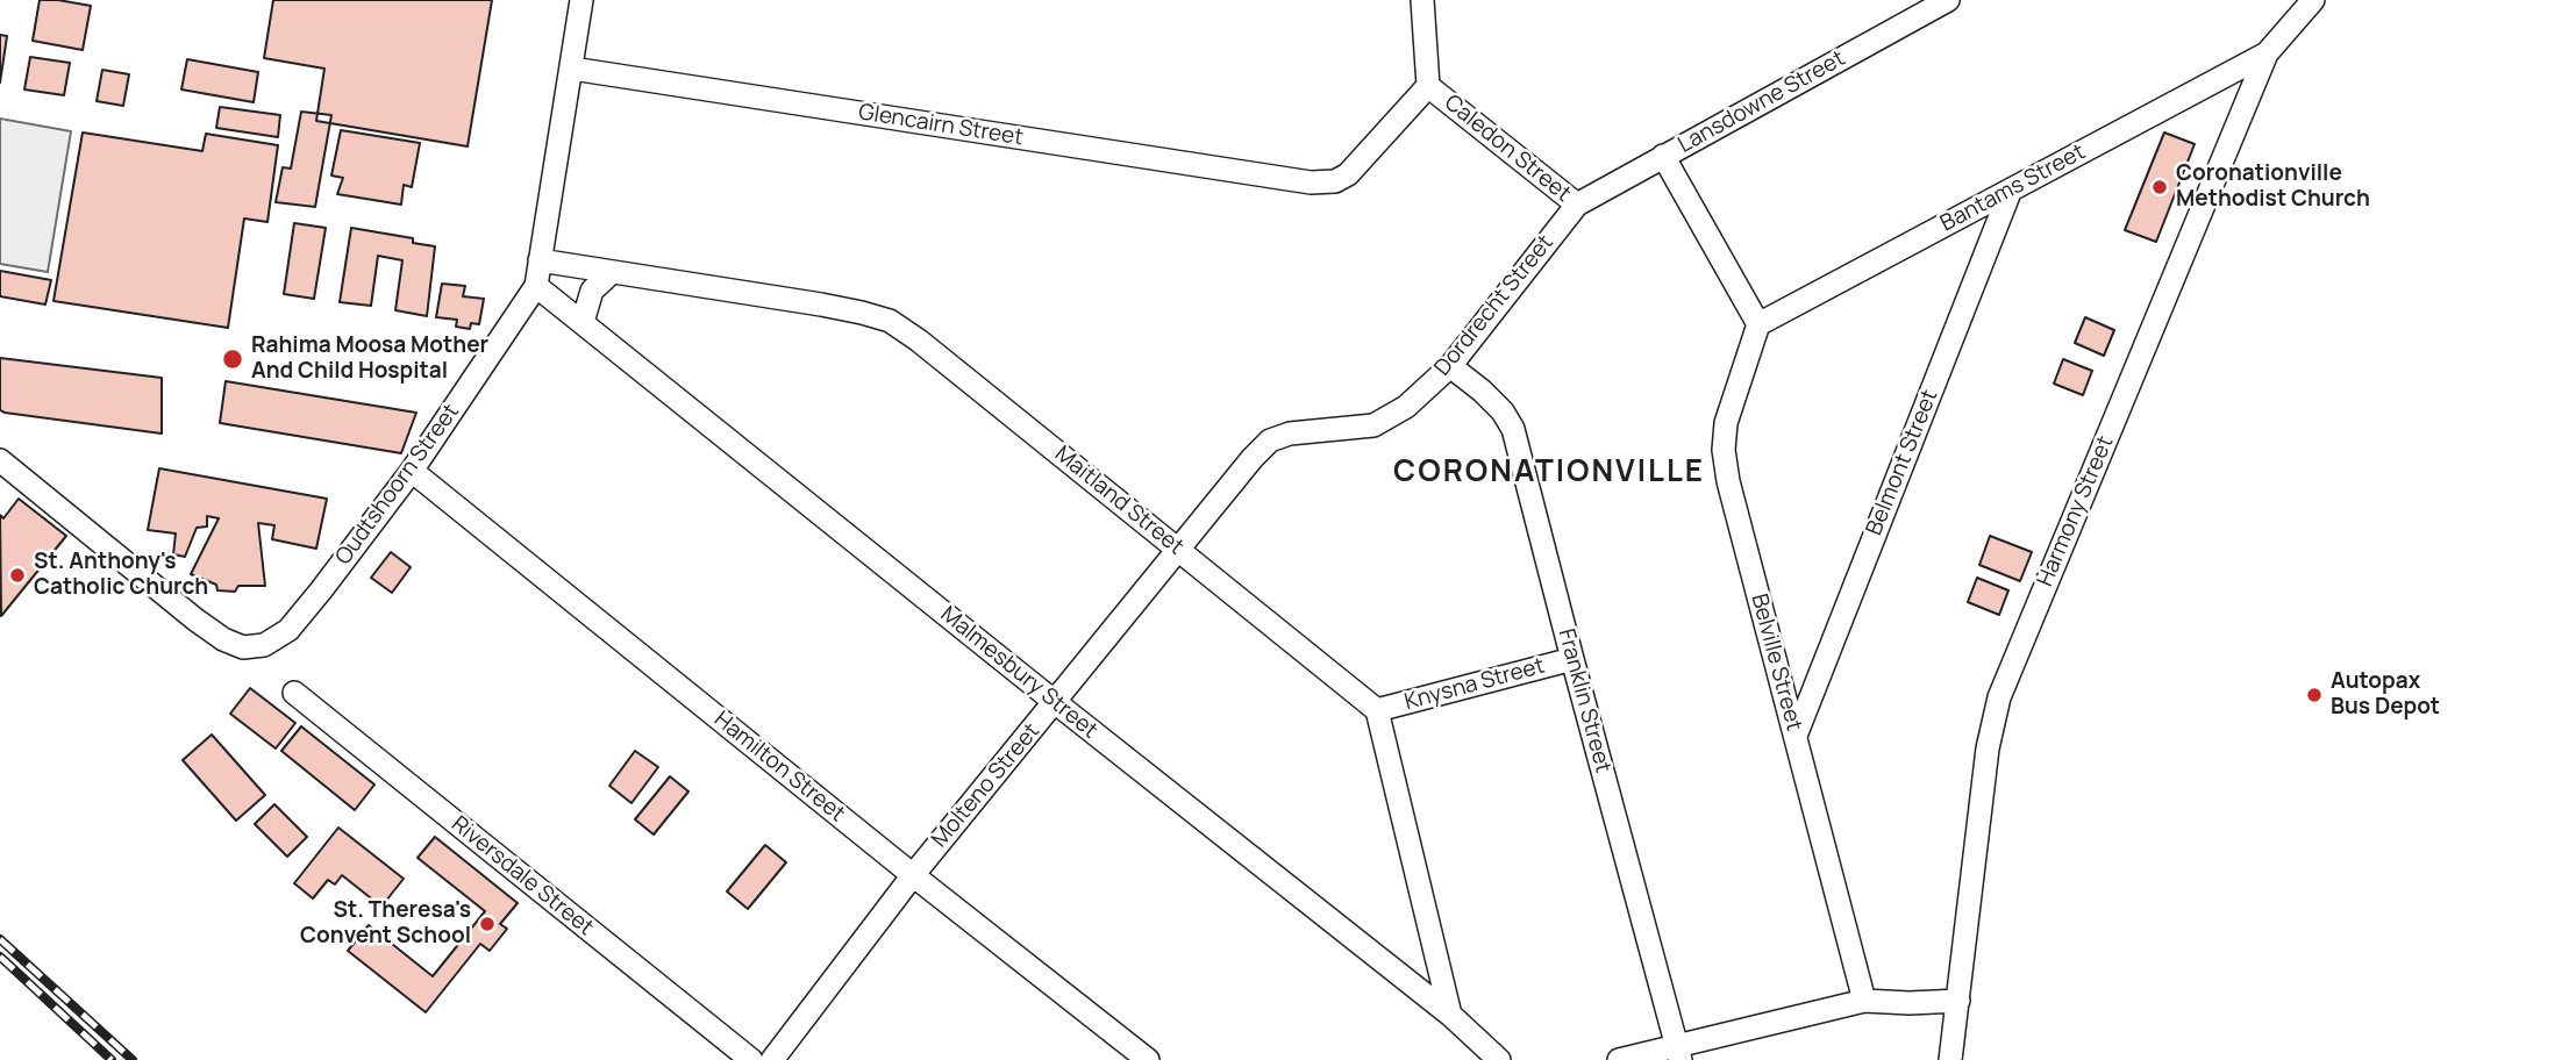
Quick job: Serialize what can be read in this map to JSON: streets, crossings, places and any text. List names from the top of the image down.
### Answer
{
  "streets": {
    "street": [
      "Lansdowne Street",
      "Glencairn Street",
      "Caledon Street",
      "Bantams Street",
      "Dordrecht Street",
      "Belmont Street",
      "Oudtshoorn Street",
      "Maitland Street",
      "Harmony Street",
      "Belville Street",
      "Malmesbury Street",
      "Knysna Street",
      "Franklin Street",
      "Hamilton Street",
      "Molteno Street",
      "Riversdale Street"
    ]
  },
  "crossings": [
    ["Lansdowne Street", "Caledon Street"],
    ["Lansdowne Street", "Dordrecht Street"],
    ["Glencairn Street", "Caledon Street"],
    ["Glencairn Street", "Oudtshoorn Street"],
    ["Caledon Street", "Dordrecht Street"],
    ["Bantams Street", "Belmont Street"],
    ["Bantams Street", "Harmony Street"],
    ["Bantams Street", "Belville Street"],
    ["Dordrecht Street", "Franklin Street"],
    ["Dordrecht Street", "Molteno Street"],
    ["Belmont Street", "Belville Street"],
    ["Oudtshoorn Street", "Maitland Street"],
    ["Oudtshoorn Street", "Malmesbury Street"],
    ["Oudtshoorn Street", "Hamilton Street"],
    ["Maitland Street", "Knysna Street"],
    ["Maitland Street", "Molteno Street"],
    ["Malmesbury Street", "Molteno Street"],
    ["Knysna Street", "Franklin Street"],
    ["Hamilton Street", "Molteno Street"]
  ],
  "districts": ["CORONATIONVILLE"],
  "places": [
    "Coronationville Methodist Church",
    "Rahima Moosa Mother And Child Hospital",
    "St. Anthony's Catholic Church",
    "Autopax Bus Depot",
    "St. Theresa's Convent School"
  ]
}
